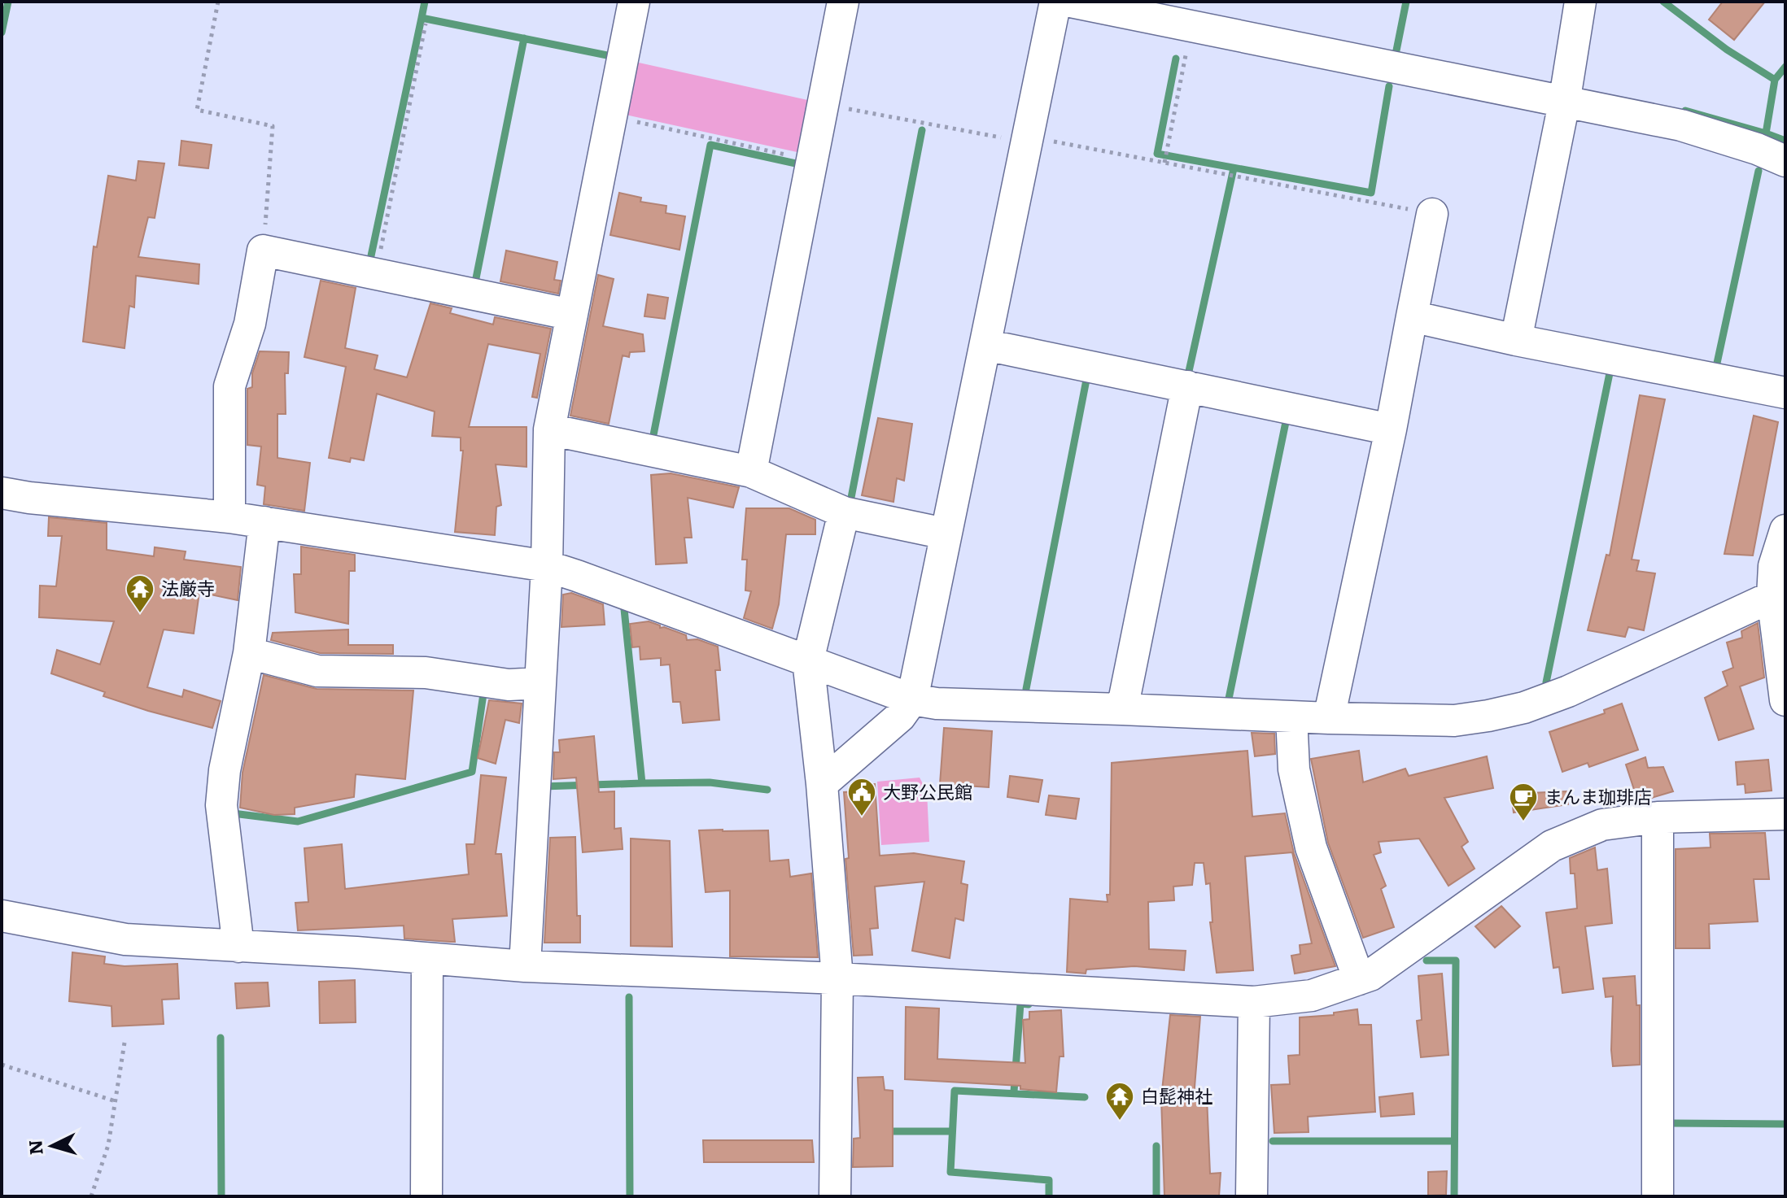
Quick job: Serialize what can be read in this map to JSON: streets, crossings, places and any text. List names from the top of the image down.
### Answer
{
  "places": {
    "temple": ["法厳寺", "白髭神社"],
    "public building": ["大野公民館"],
    "cafe": ["まんま珈琲店"]
  },
  "north": "left"
}
